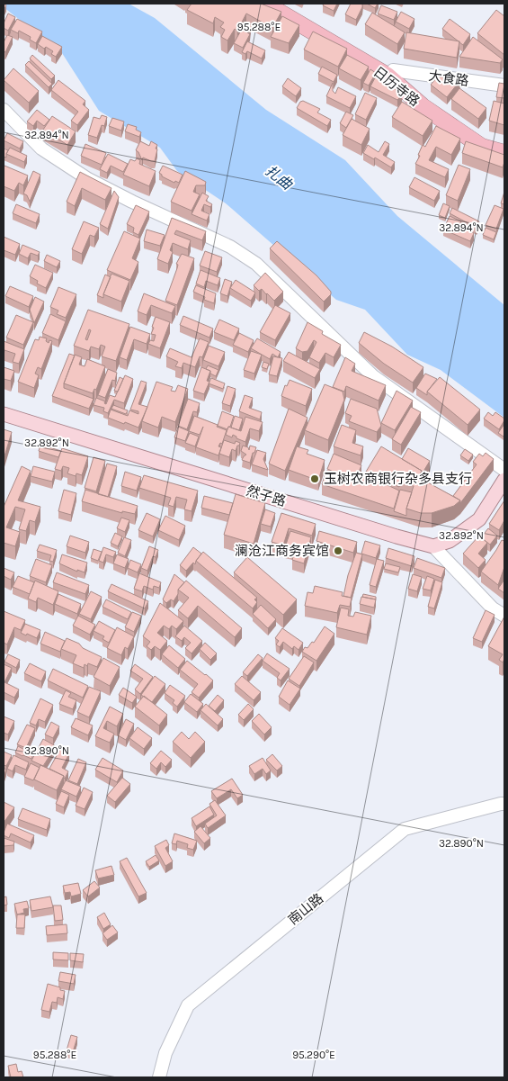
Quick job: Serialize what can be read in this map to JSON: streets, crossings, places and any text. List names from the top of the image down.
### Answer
{
  "streets": {
    "highway": ["日历寺路"],
    "main road": ["然子路"],
    "street": ["大食路", "南山路"]
  },
  "crossings": [
    ["大食路", "日历寺路"]
  ],
  "water": ["扎曲"],
  "places": ["玉树农商银行杂多县支行", "澜沧江商务宾馆"],
  "coordinates": [
    "95.288°E",
    "32.894°N",
    "32.892°N",
    "32.890°N",
    "95.290°E"
  ]
}
